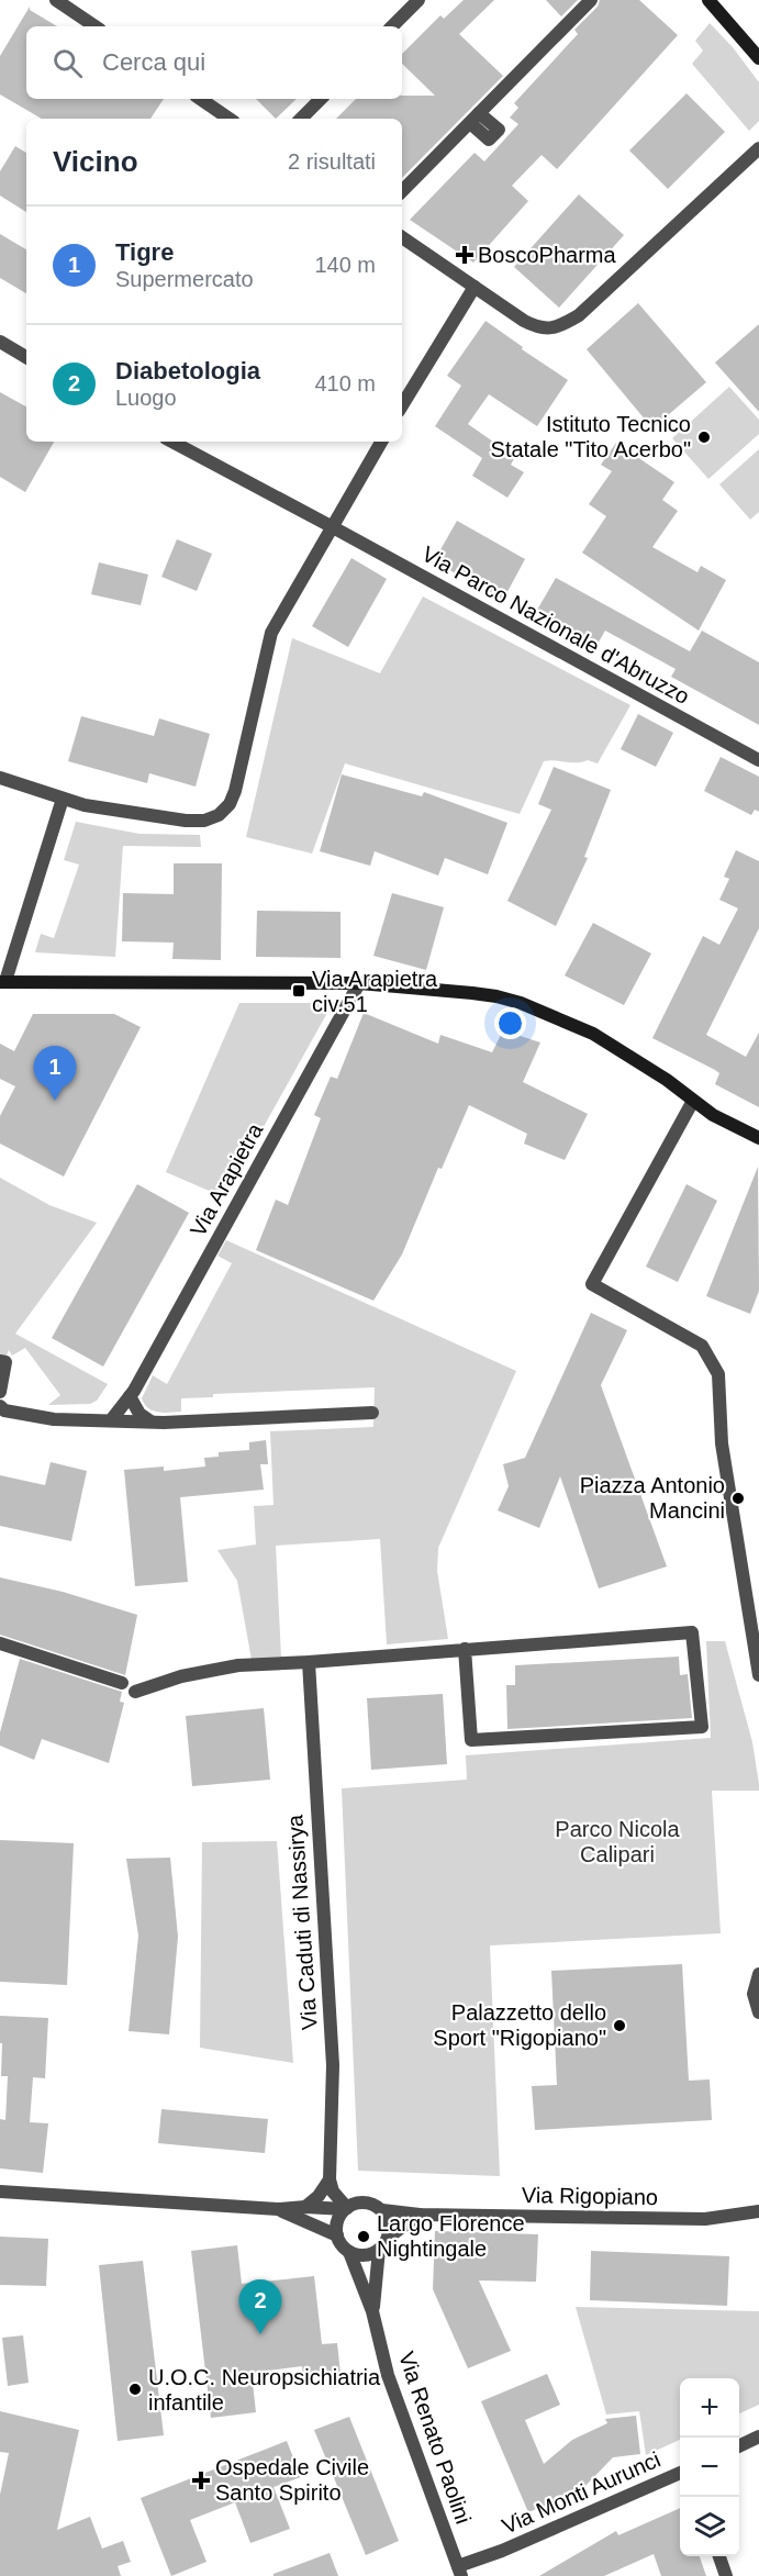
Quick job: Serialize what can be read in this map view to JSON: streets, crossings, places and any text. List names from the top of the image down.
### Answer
{
  "streets": {
    "street": [
      "Via Parco Nazionale d'Abruzzo",
      "Via Arapietra",
      "Via Caduti di Nassirya",
      "Via Rigopiano",
      "Via Renato Paolini",
      "Via Monti Aurunci"
    ]
  },
  "crossings": [
    ["Via Rigopiano", "Via Renato Paolini"],
    ["Via Renato Paolini", "Via Monti Aurunci"]
  ],
  "parks": ["Parco Nicola Calipari"],
  "places": {
    "health": ["BoscoPharma", "Ospedale Civile Santo Spirito"],
    "other": [
      "Istituto Tecnico Statale \"Tito Acerbo\"",
      "Piazza Antonio Mancini",
      "Palazzetto dello Sport \"Rigopiano\"",
      "Largo Florence Nightingale",
      "U.O.C. Neuropsichiatria infantile"
    ],
    "transit": ["Via Arapietra civ.51"]
  },
  "page": {
    "search": "Cerca qui",
    "heading": ["Vicino", "2 risultati"],
    "list": [
      {
        "mark": "1",
        "name": "Tigre",
        "note": "Supermercato",
        "value": "140 m"
      },
      {
        "mark": "2",
        "name": "Diabetologia",
        "note": "Luogo",
        "value": "410 m"
      }
    ],
    "pins": ["1", "2"],
    "map_buttons": ["+", "−"]
  }
}
